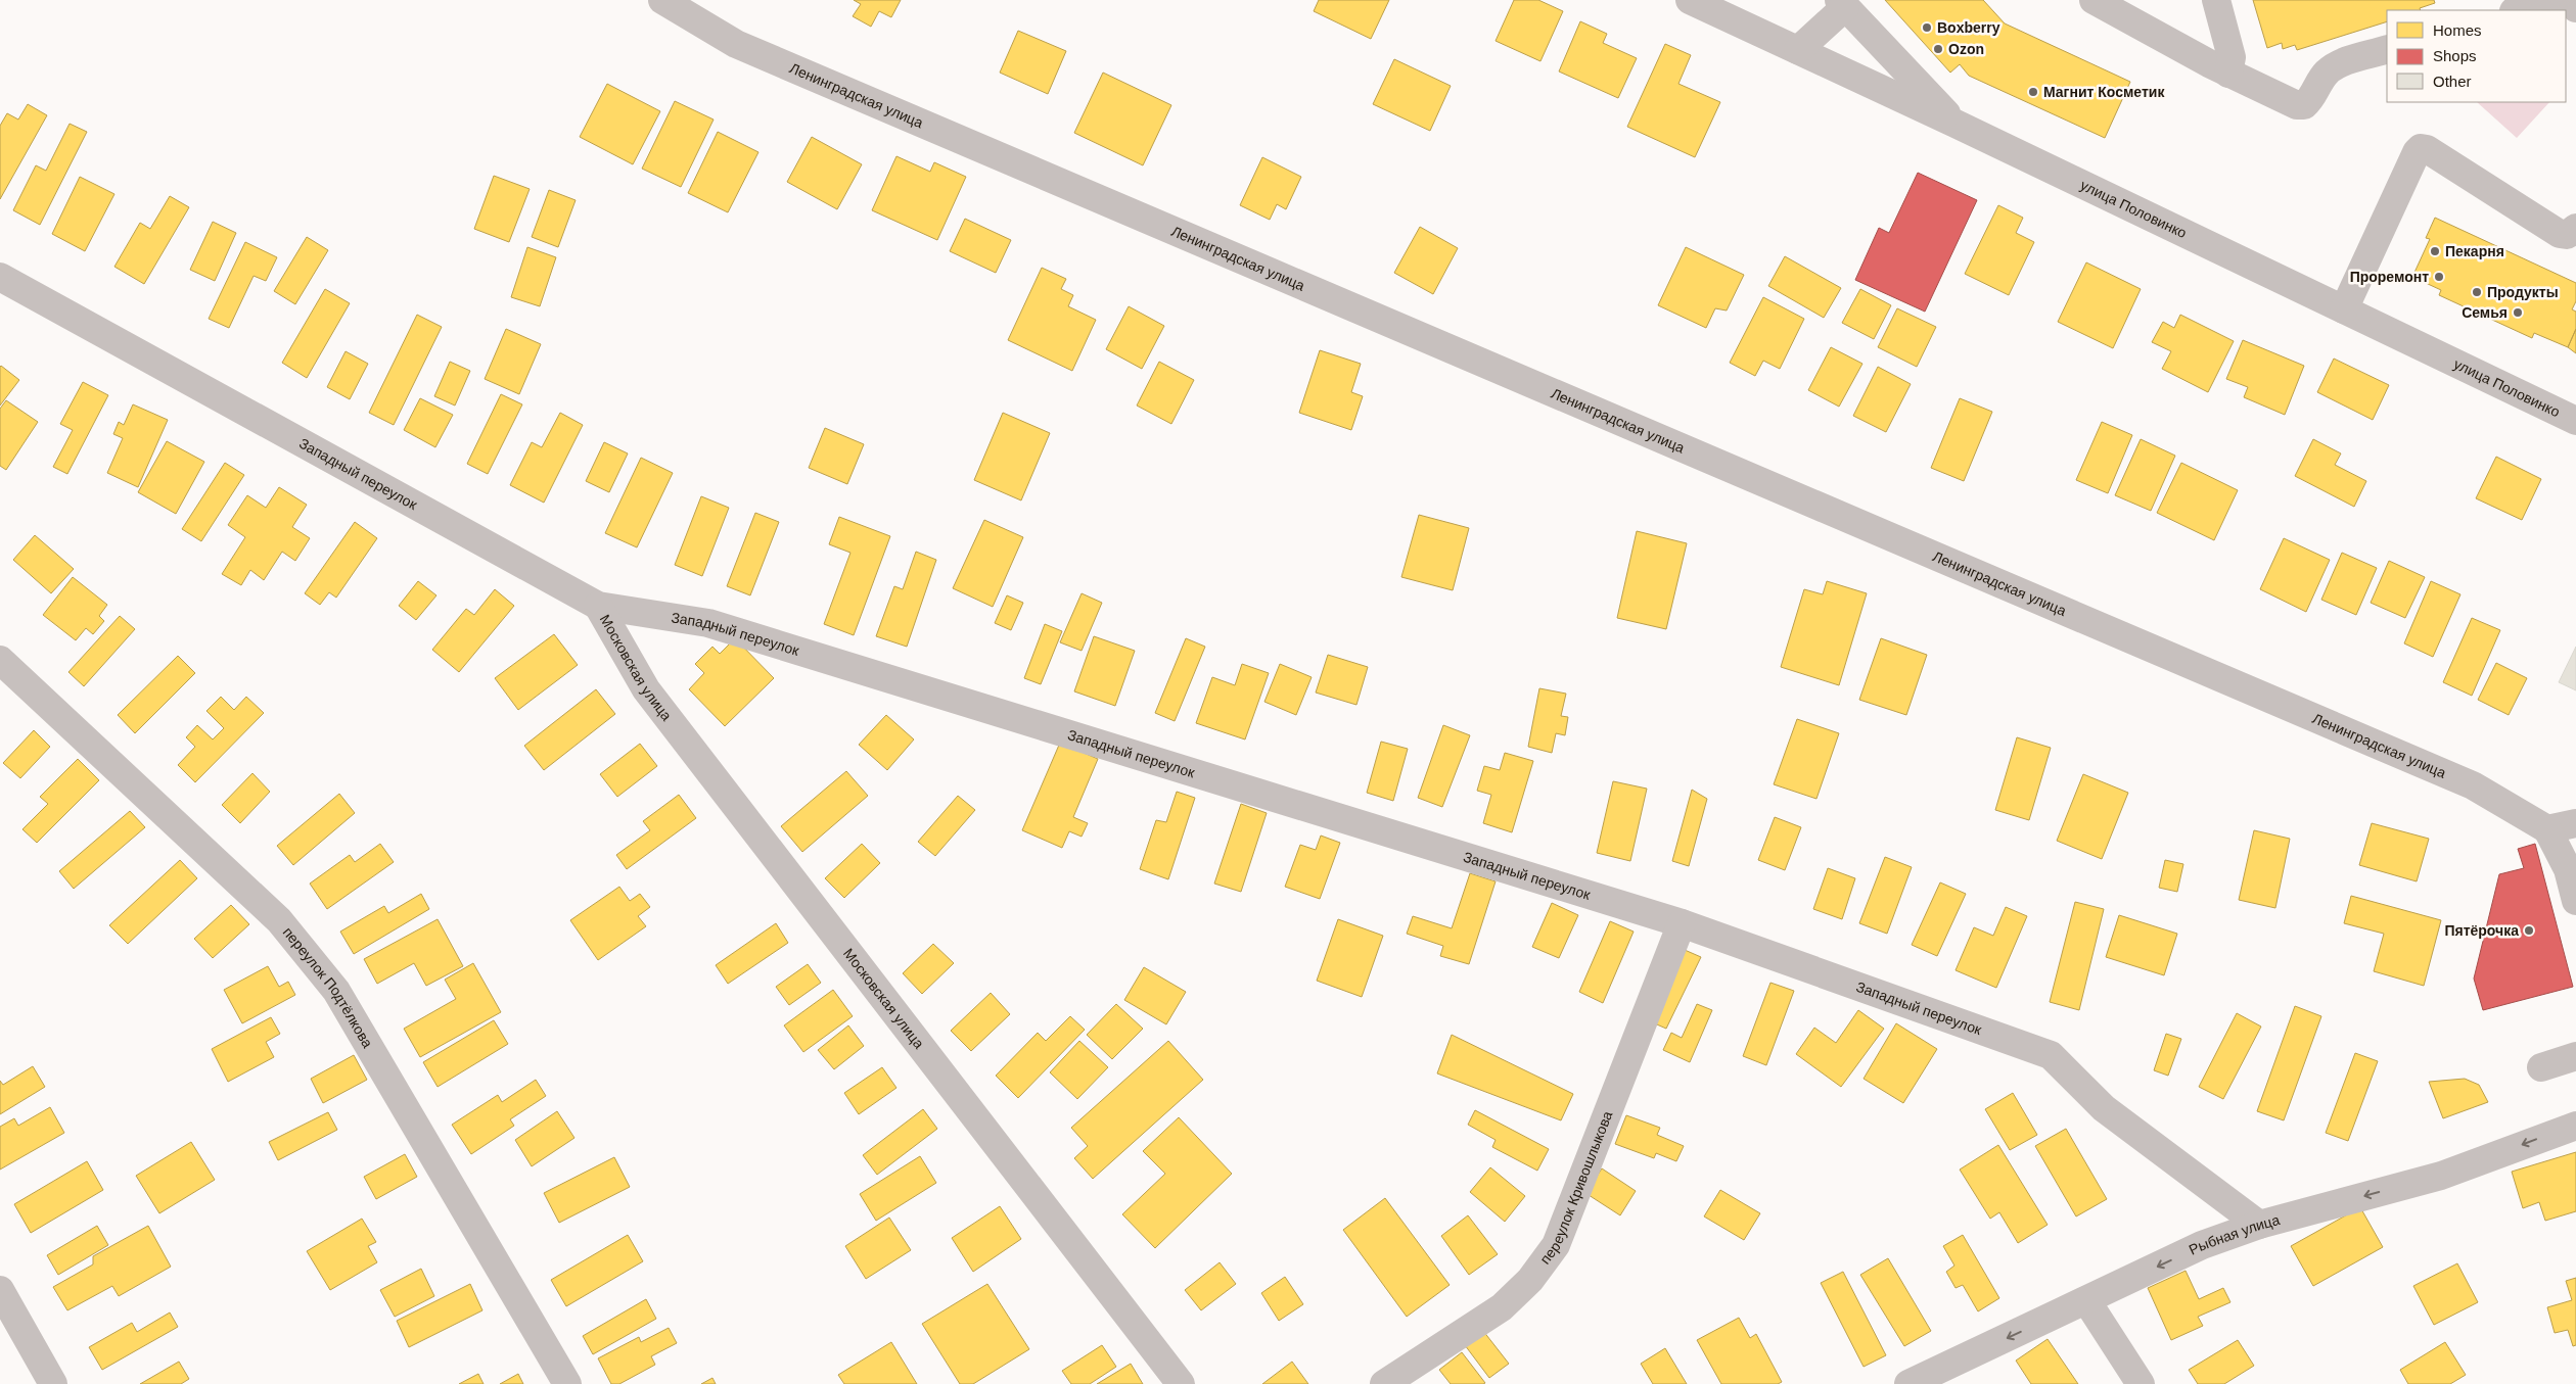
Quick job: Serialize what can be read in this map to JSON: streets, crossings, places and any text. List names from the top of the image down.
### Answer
{
  "streets": {
    "street": [
      "Ленинградская улица",
      "улица Половинко",
      "Западный переулок",
      "Московская улица",
      "переулок Подтёлкова",
      "переулок Кривошлыкова",
      "Рыбная улица"
    ]
  },
  "crossings": [
    ["Западный переулок", "Московская улица"],
    ["Западный переулок", "переулок Кривошлыкова"],
    ["Западный переулок", "Рыбная улица"]
  ],
  "one_way": ["Рыбная улица"],
  "places": [
    "Boxberry",
    "Ozon",
    "Магнит Косметик",
    "Пекарня",
    "Проремонт",
    "Продукты",
    "Семья",
    "Пятёрочка"
  ],
  "legend": ["Homes", "Shops", "Other"]
}
